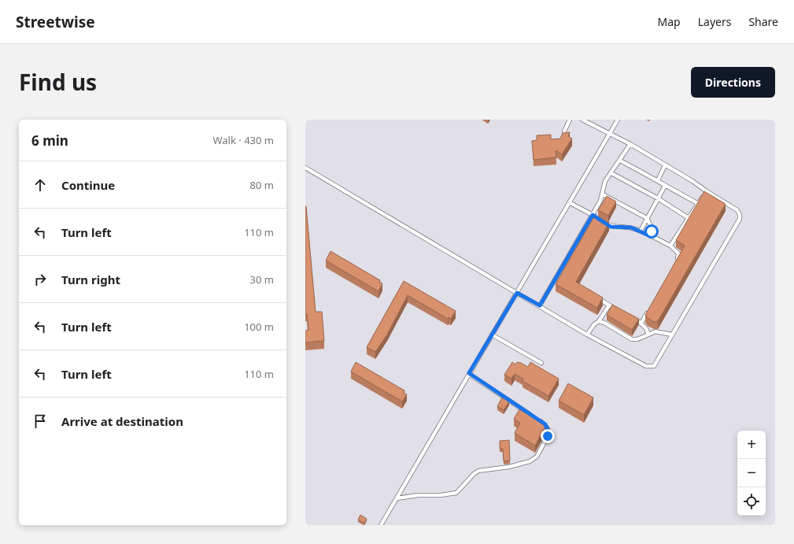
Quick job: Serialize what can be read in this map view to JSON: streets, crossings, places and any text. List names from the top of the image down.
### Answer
{
  "page": {
    "header": "Streetwise",
    "nav": ["Map", "Layers", "Share"],
    "title": "Find us",
    "buttons": "Directions",
    "heading": ["6 min", "Walk · 430 m"],
    "list": [
      ["Continue", "80 m"],
      ["Turn left", "110 m"],
      ["Turn right", "30 m"],
      ["Turn left", "100 m"],
      ["Turn left", "110 m"],
      "Arrive at destination"
    ],
    "map_buttons": ["+", "−"]
  }
}
